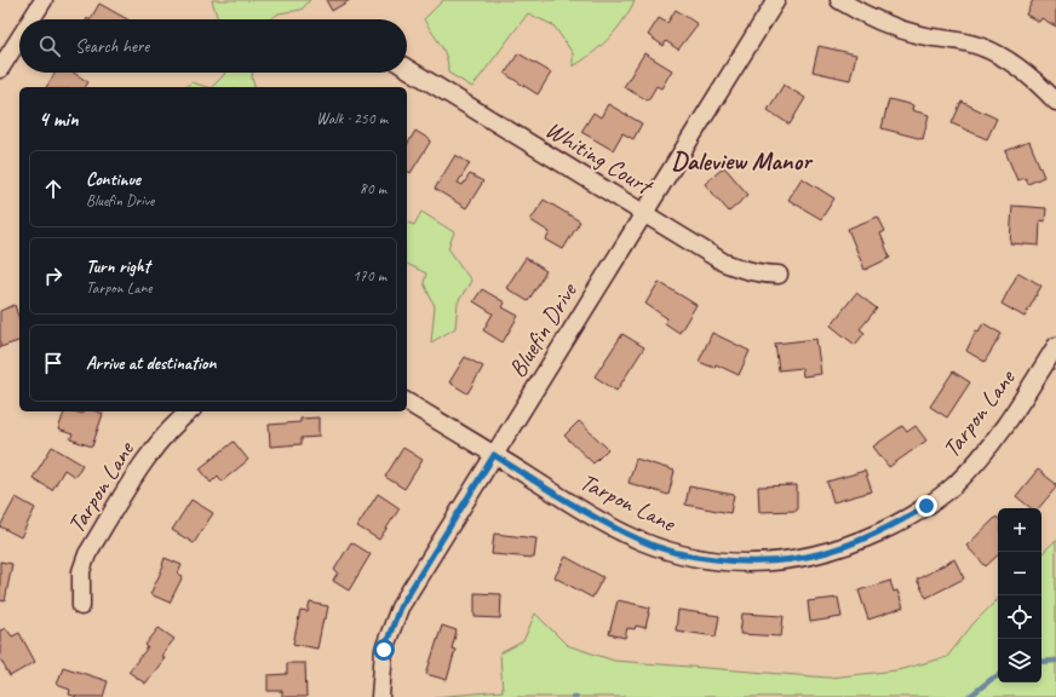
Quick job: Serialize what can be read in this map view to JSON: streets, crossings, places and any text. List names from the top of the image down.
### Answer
{
  "streets": {
    "street": ["Whiting Court", "Bluefin Drive", "Tarpon Lane"]
  },
  "crossings": [
    ["Whiting Court", "Bluefin Drive"],
    ["Bluefin Drive", "Tarpon Lane"]
  ],
  "districts": ["Daleview Manor"],
  "page": {
    "search": "Search here",
    "heading": ["4 min", "Walk · 250 m"],
    "list": [
      ["Continue", "Bluefin Drive", "80 m"],
      ["Turn right", "Tarpon Lane", "170 m"],
      "Arrive at destination"
    ],
    "map_buttons": ["+", "−"]
  }
}
